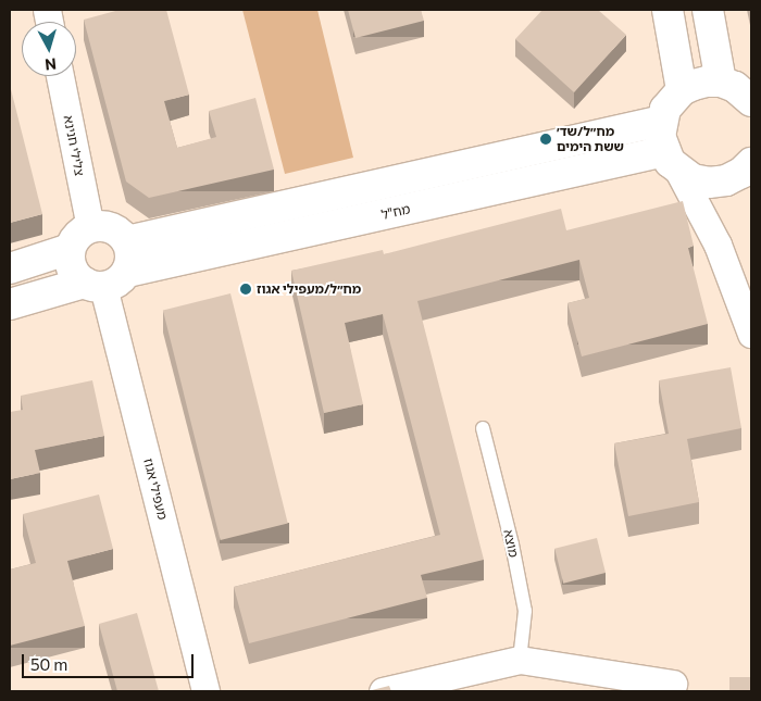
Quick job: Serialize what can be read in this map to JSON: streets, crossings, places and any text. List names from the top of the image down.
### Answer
{
  "streets": {
    "street": ["צלילי חנינא", "מח\"ל", "מעפילי אגוז"],
    "lane": ["מוצא"]
  },
  "crossings": [
    ["צלילי חנינא", "מח\"ל"],
    ["צלילי חנינא", "מעפילי אגוז"],
    ["מח\"ל", "מעפילי אגוז"]
  ],
  "places": ["מח״ל/שד׳ ששת הימים", "מח״ל/מעפילי אגוז"],
  "scale_bar": "50 m",
  "north": "bottom"
}
